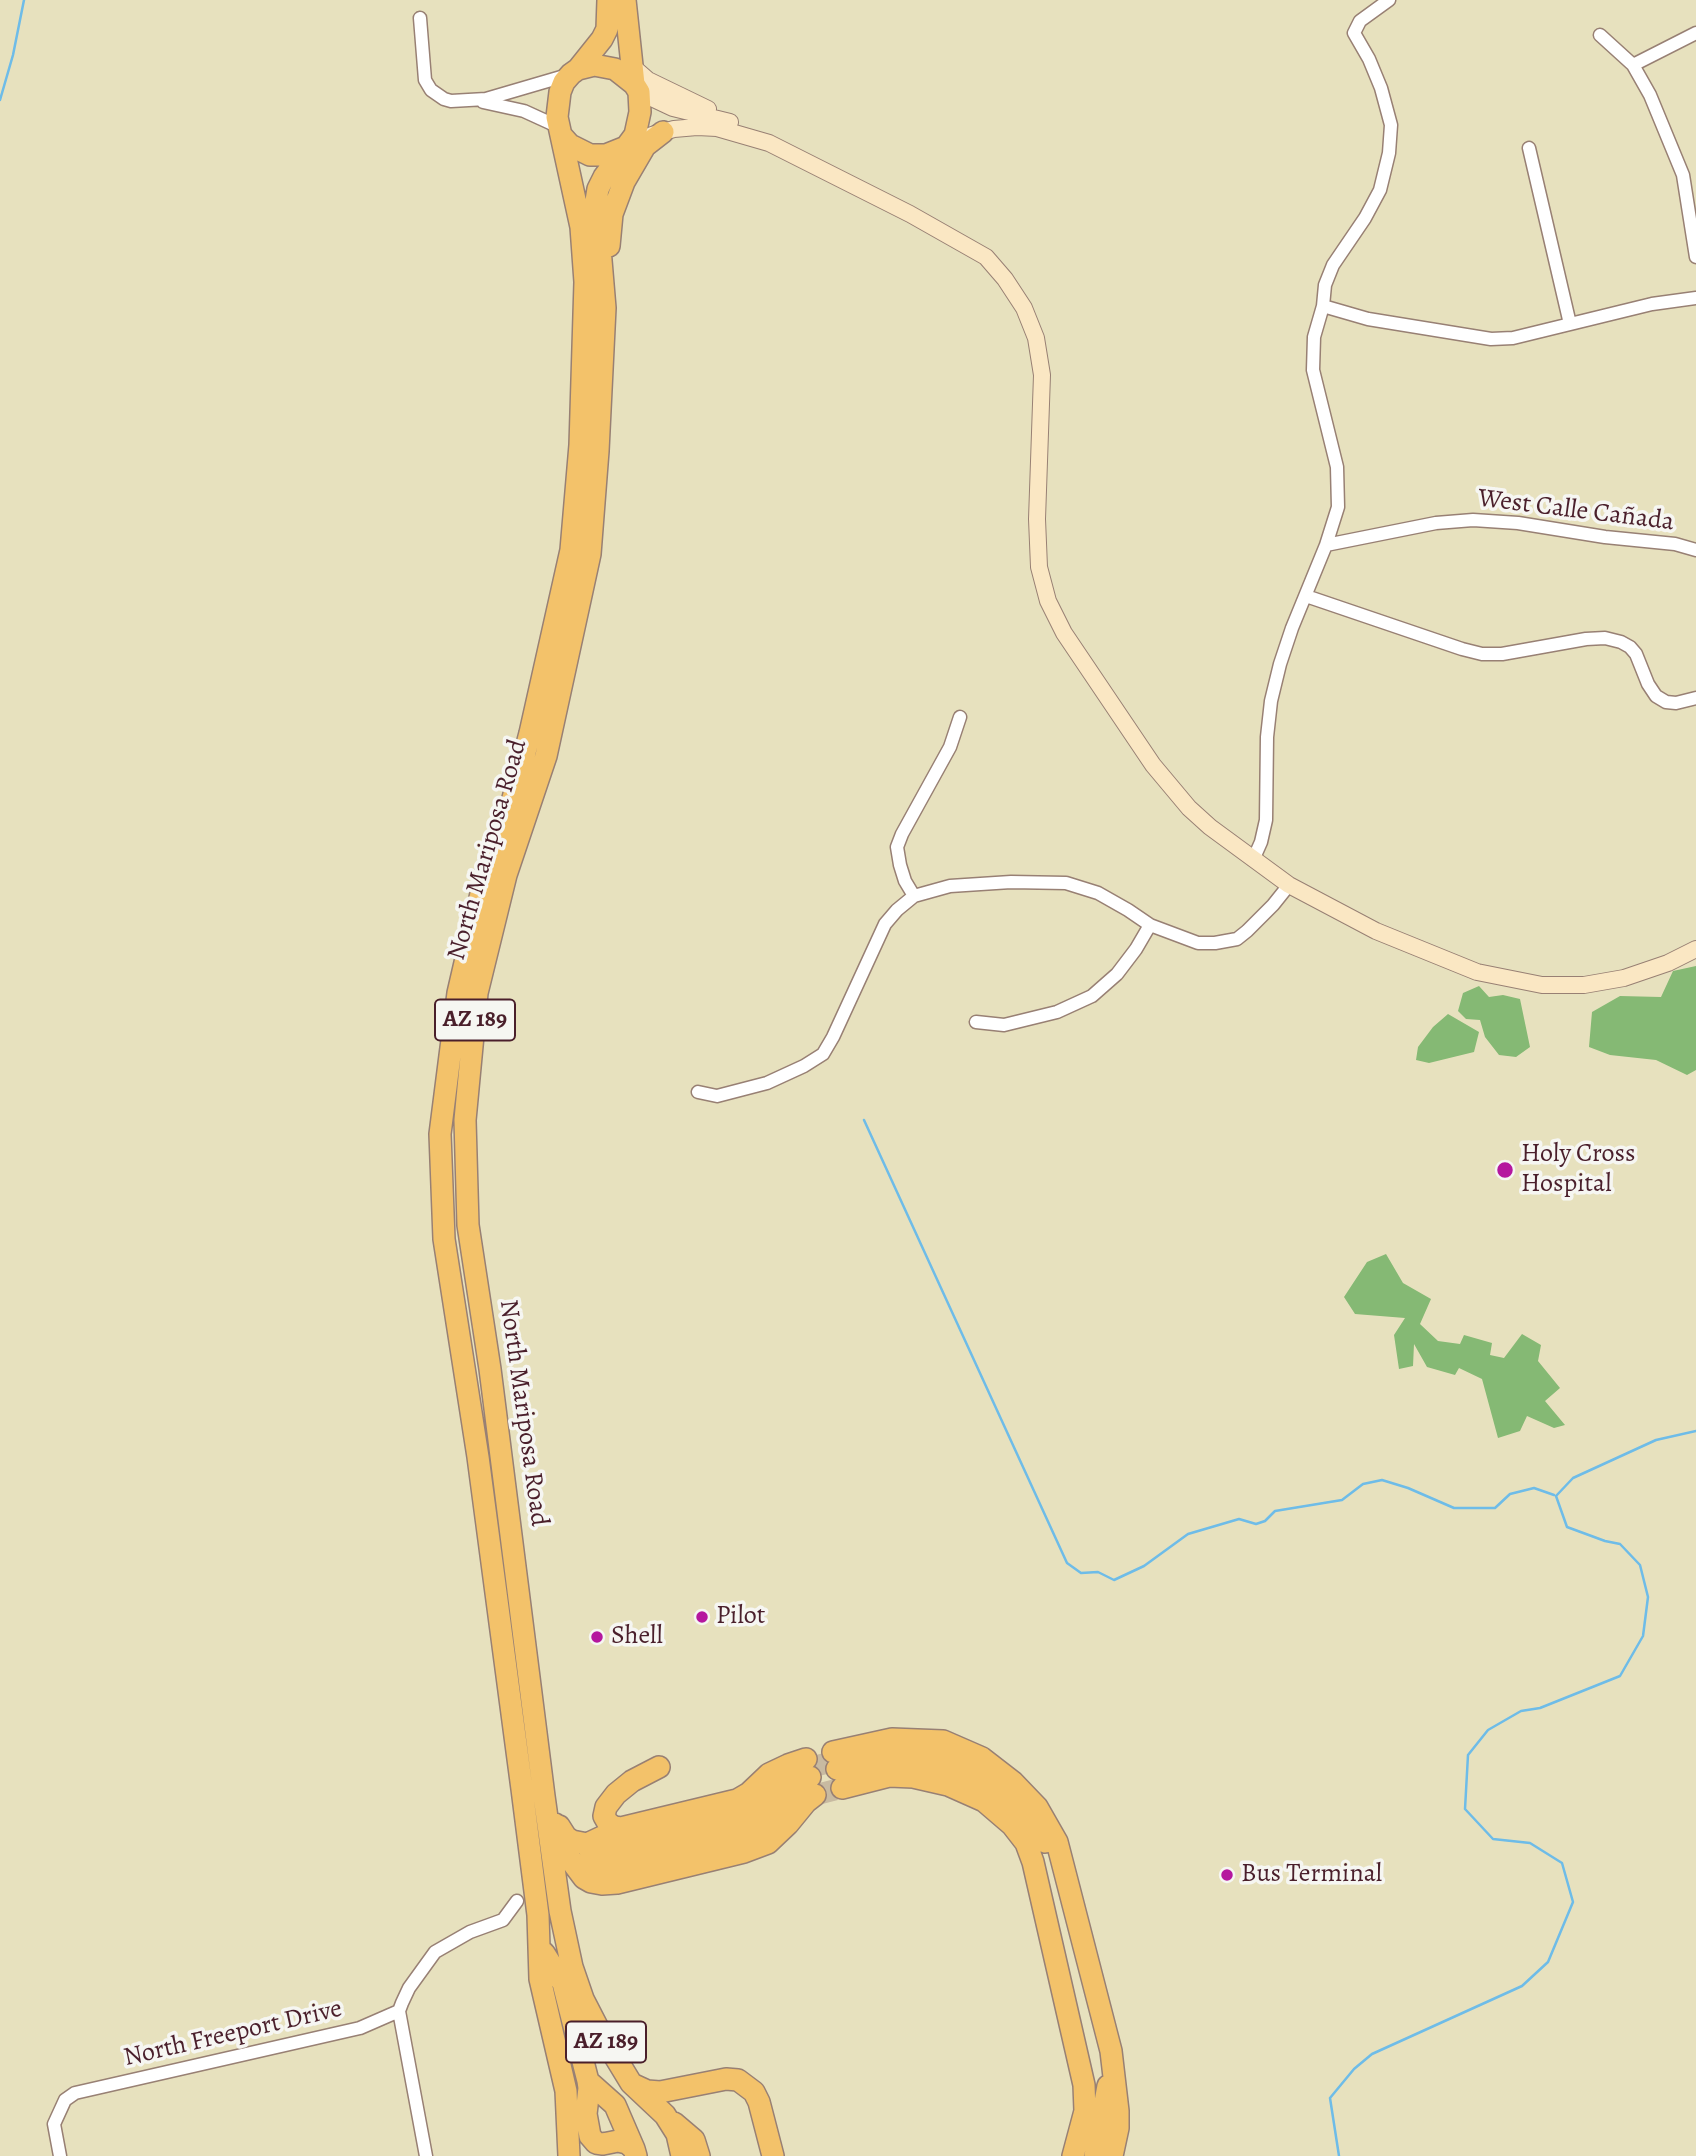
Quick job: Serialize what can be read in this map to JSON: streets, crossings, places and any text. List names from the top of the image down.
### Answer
{
  "streets": {
    "highway": ["North Mariposa Road", "AZ 189"],
    "street": ["West Calle Cañada", "North Freeport Drive"]
  },
  "crossings": [
    ["North Mariposa Road", "AZ 189"]
  ],
  "places": [
    "Holy Cross Hospital",
    "Pilot",
    "Shell",
    "Bus Terminal"
  ]
}
